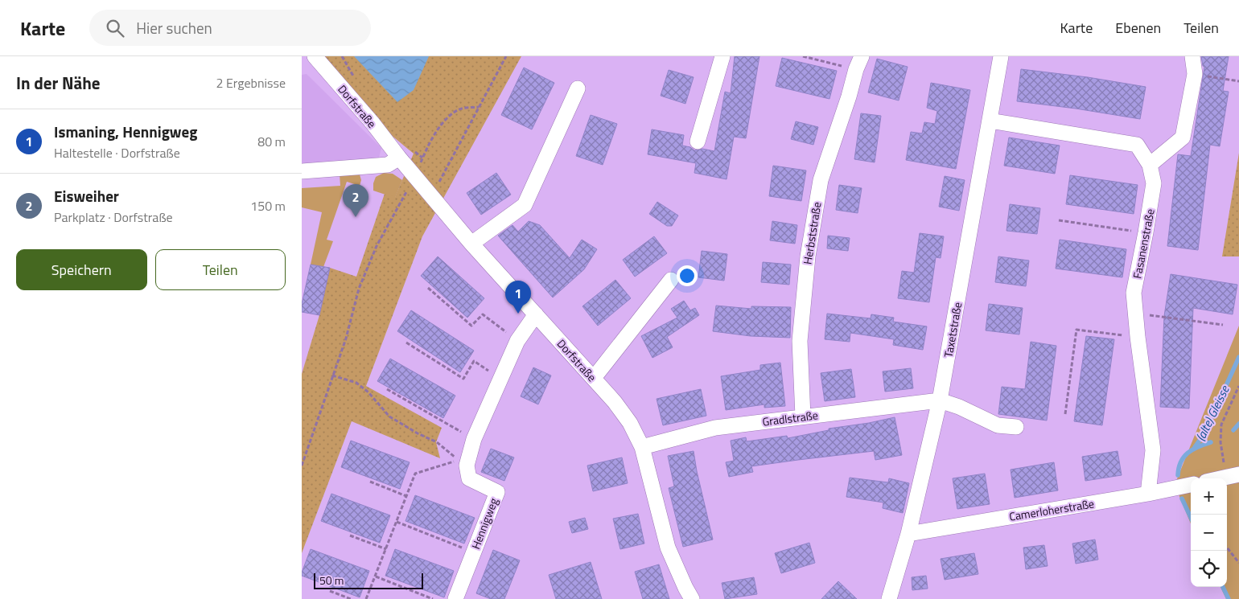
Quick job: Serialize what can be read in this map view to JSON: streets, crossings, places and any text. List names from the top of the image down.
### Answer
{
  "streets": {
    "street": [
      "Dorfstraße",
      "Herbststraße",
      "Fasanenstraße",
      "Taxetstraße",
      "Gradlstraße",
      "Camerloherstraße",
      "Hennigweg"
    ]
  },
  "crossings": [
    ["Dorfstraße", "Gradlstraße"],
    ["Dorfstraße", "Hennigweg"],
    ["Herbststraße", "Gradlstraße"],
    ["Fasanenstraße", "Taxetstraße"],
    ["Fasanenstraße", "Camerloherstraße"],
    ["Taxetstraße", "Gradlstraße"],
    ["Taxetstraße", "Camerloherstraße"]
  ],
  "water": ["(alte) Gleisse"],
  "scale_bar": "50 m",
  "page": {
    "header": "Karte",
    "search": "Hier suchen",
    "nav": ["Karte", "Ebenen", "Teilen"],
    "heading": ["In der Nähe", "2 Ergebnisse"],
    "list": [
      {
        "mark": "1",
        "name": "Ismaning, Hennigweg",
        "note": "Haltestelle · Dorfstraße",
        "value": "80 m"
      },
      {
        "mark": "2",
        "name": "Eisweiher",
        "note": "Parkplatz · Dorfstraße",
        "value": "150 m"
      }
    ],
    "pins": ["2", "1"],
    "buttons": ["Speichern", "Teilen"],
    "map_buttons": ["+", "−"],
    "scale": "50 m"
  }
}
